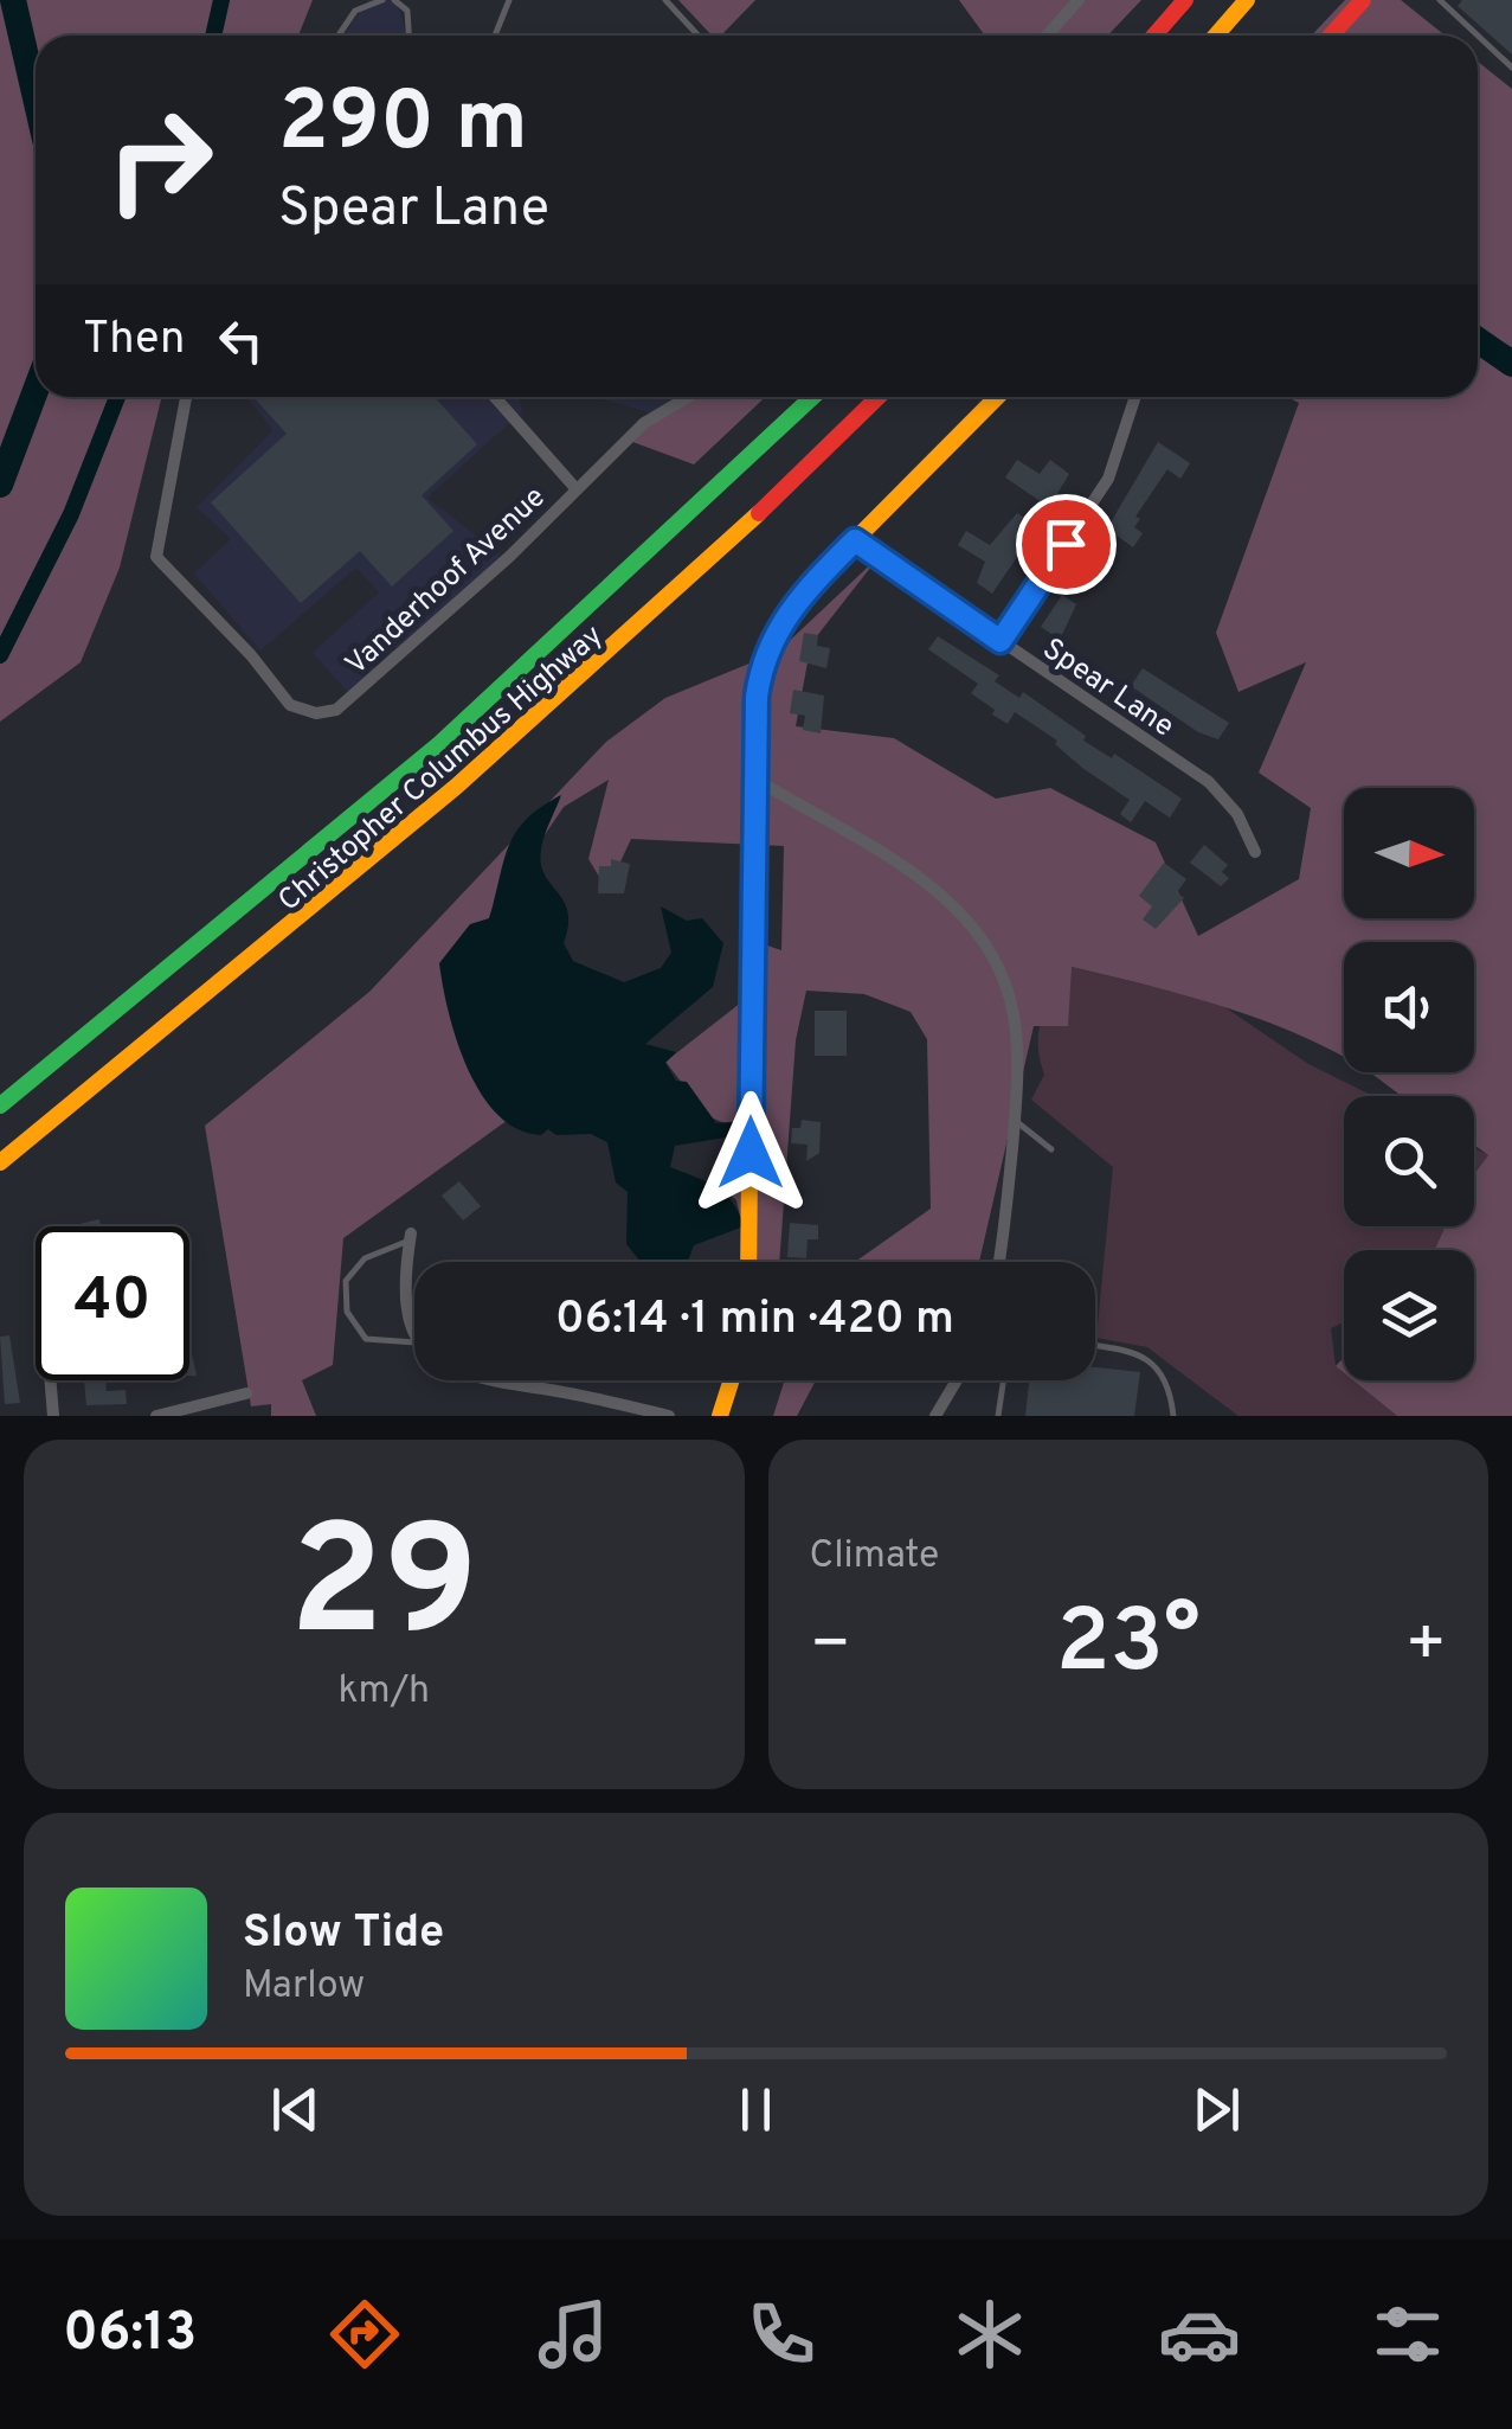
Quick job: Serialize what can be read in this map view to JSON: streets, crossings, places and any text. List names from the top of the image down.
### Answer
{
  "streets": {
    "main road": ["Christopher Columbus Highway"],
    "street": ["Vanderhoof Avenue", "Spear Lane"]
  },
  "north": "right",
  "page": {
    "turn": ["290 m", "Spear Lane"],
    "then": "Then",
    "limit": "40",
    "trip": "06:14 · 1 min · 420 m",
    "tile": [
      ["29", "km/h"],
      "Climate"
    ],
    "heat": ["−", "23°", "+"],
    "song": ["Slow Tide", "Marlow"],
    "tabs": "06:13"
  }
}
